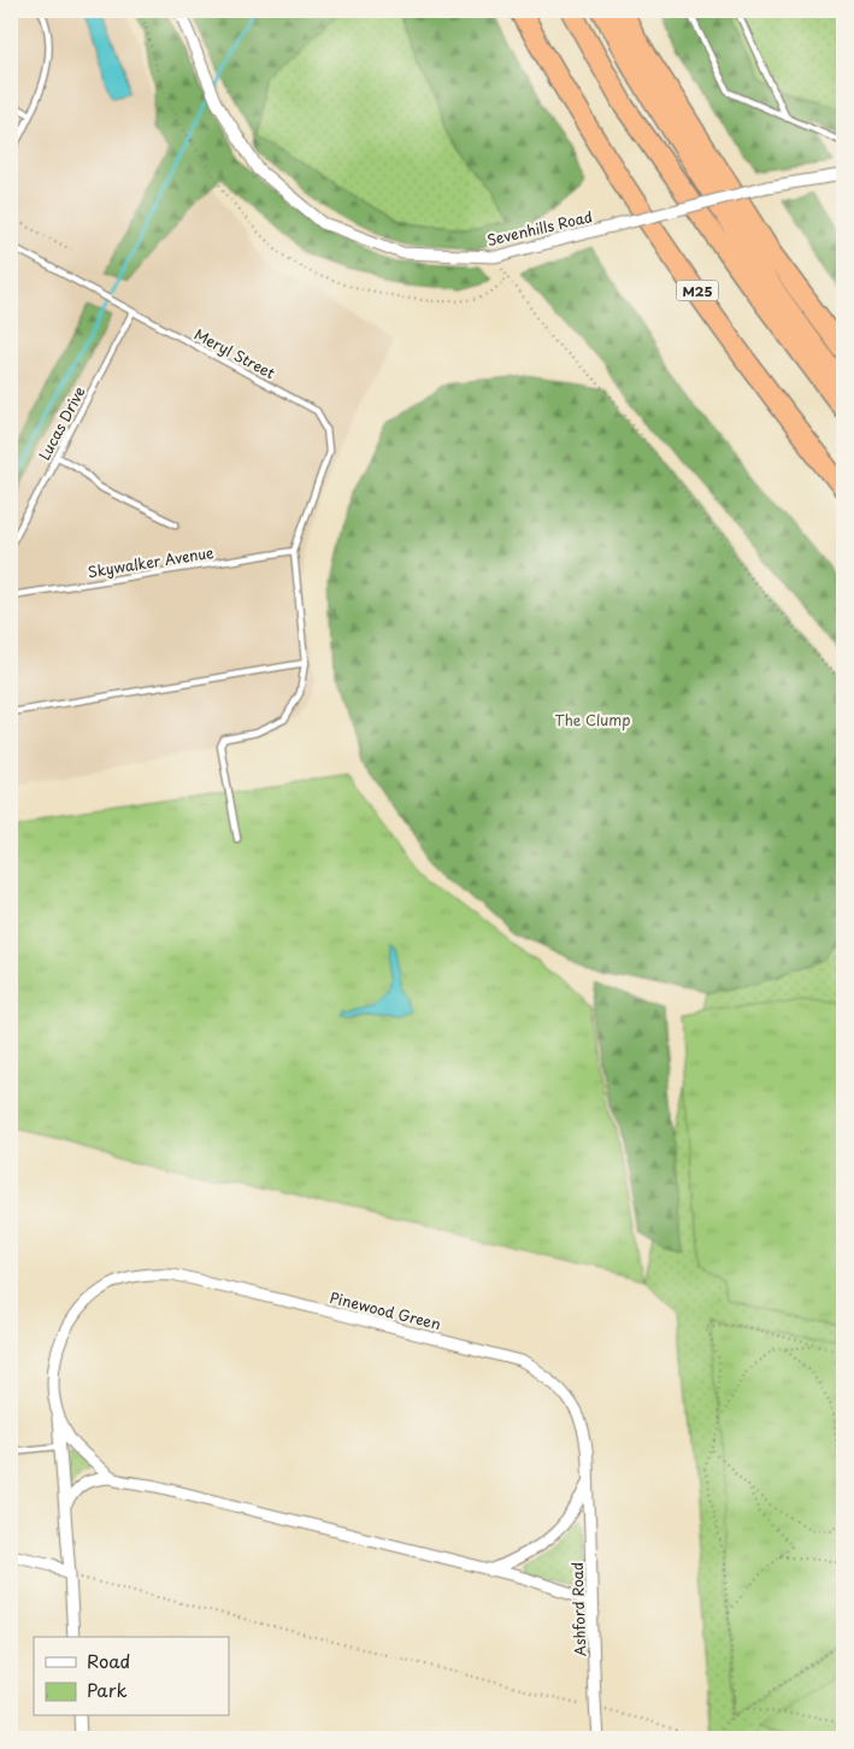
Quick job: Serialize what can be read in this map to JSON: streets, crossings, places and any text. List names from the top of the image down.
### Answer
{
  "streets": {
    "highway": ["M25"],
    "street": ["Sevenhills Road", "Pinewood Green", "Ashford Road"],
    "lane": ["Meryl Street", "Lucas Drive", "Skywalker Avenue"]
  },
  "crossings": [
    ["Meryl Street", "Lucas Drive"],
    ["Meryl Street", "Skywalker Avenue"],
    ["Pinewood Green", "Ashford Road"]
  ],
  "parks": ["The Clump"],
  "legend": ["Road", "Park"]
}
